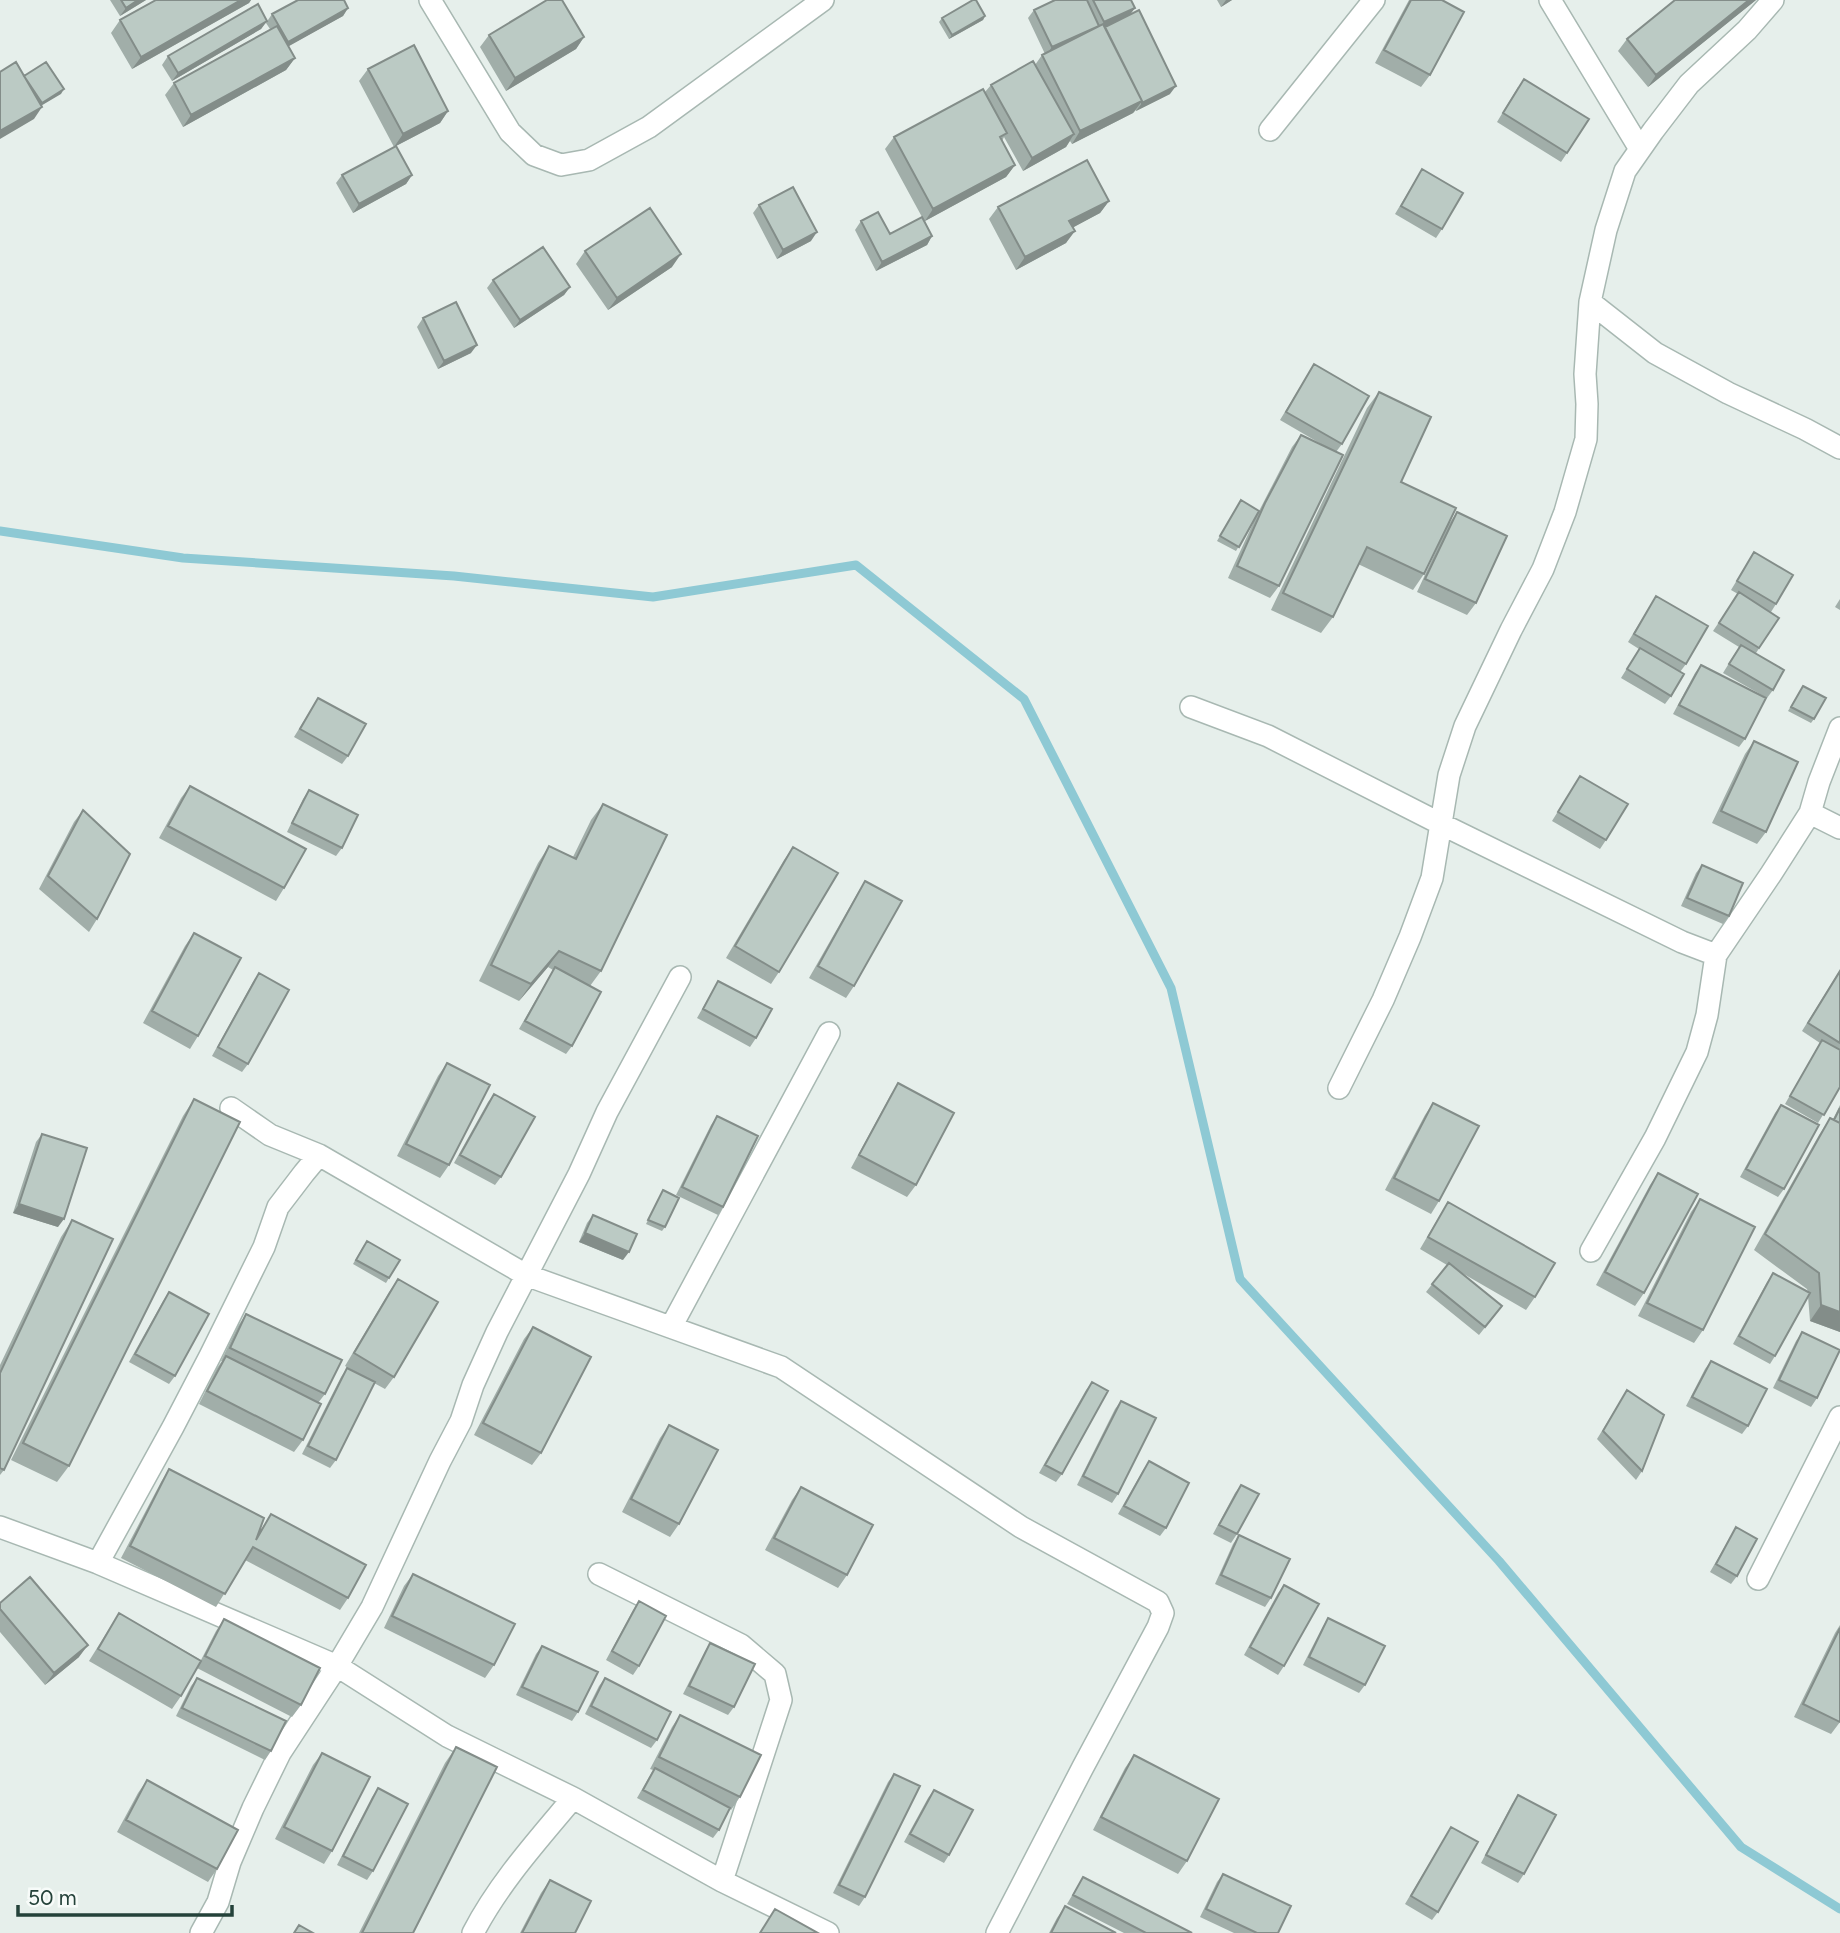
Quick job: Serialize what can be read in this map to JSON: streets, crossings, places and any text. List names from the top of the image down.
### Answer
{
  "scale_bar": "50 m"
}
